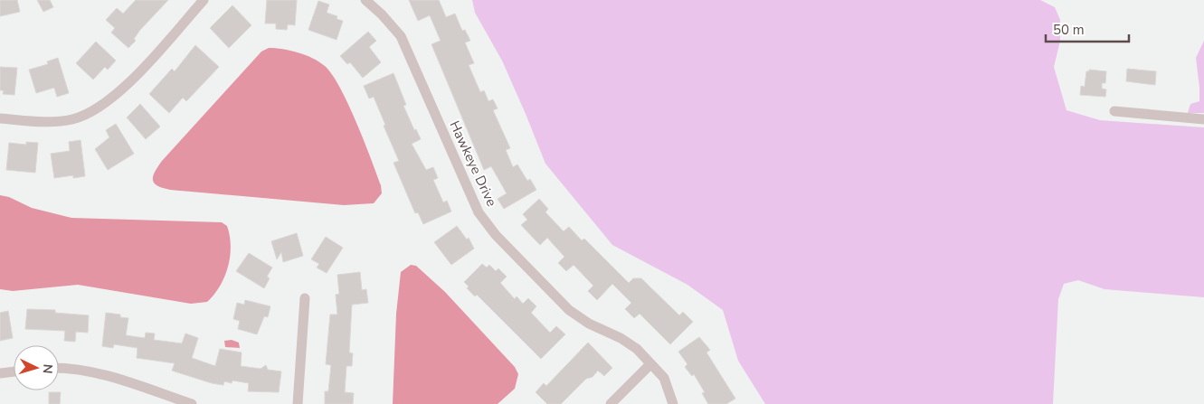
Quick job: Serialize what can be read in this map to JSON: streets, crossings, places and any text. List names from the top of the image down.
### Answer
{
  "streets": {
    "street": ["Hawkeye Drive"]
  },
  "scale_bar": "50 m",
  "north": "right"
}
